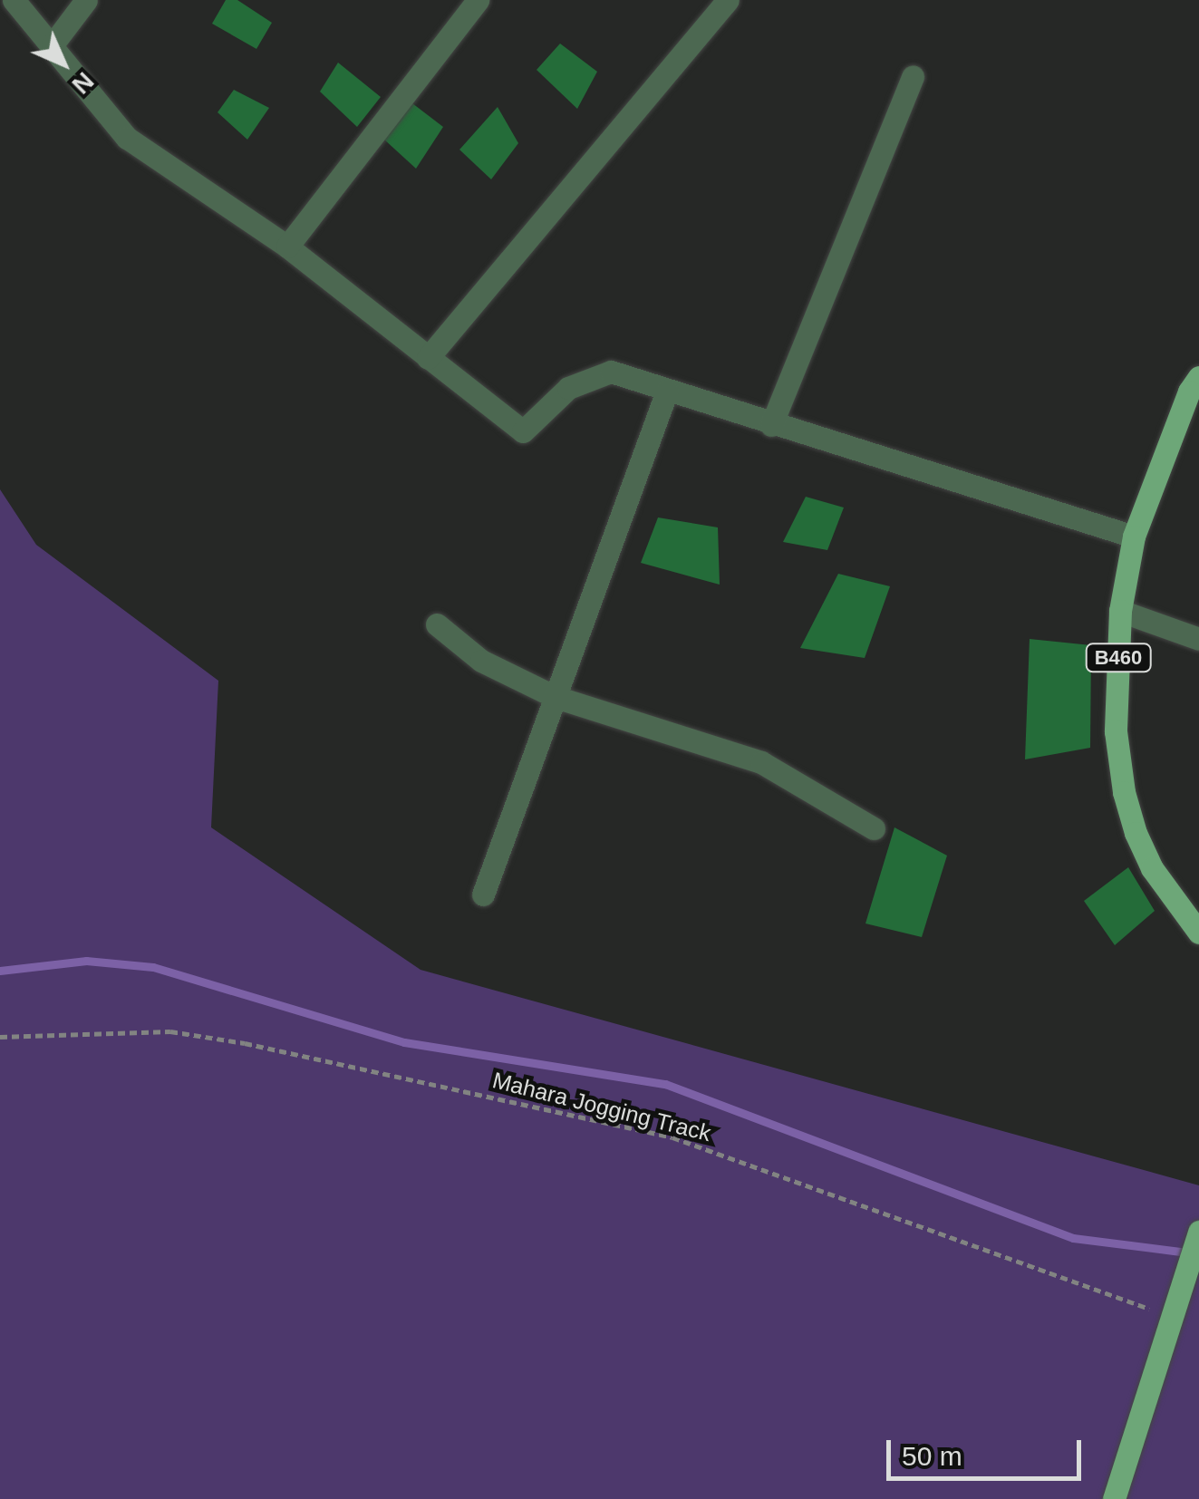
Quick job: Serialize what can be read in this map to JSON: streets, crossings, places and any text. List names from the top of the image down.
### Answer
{
  "streets": {
    "main road": ["B460"],
    "path": ["Mahara Jogging Track"]
  },
  "scale_bar": "50 m",
  "north": "bottom right"
}
